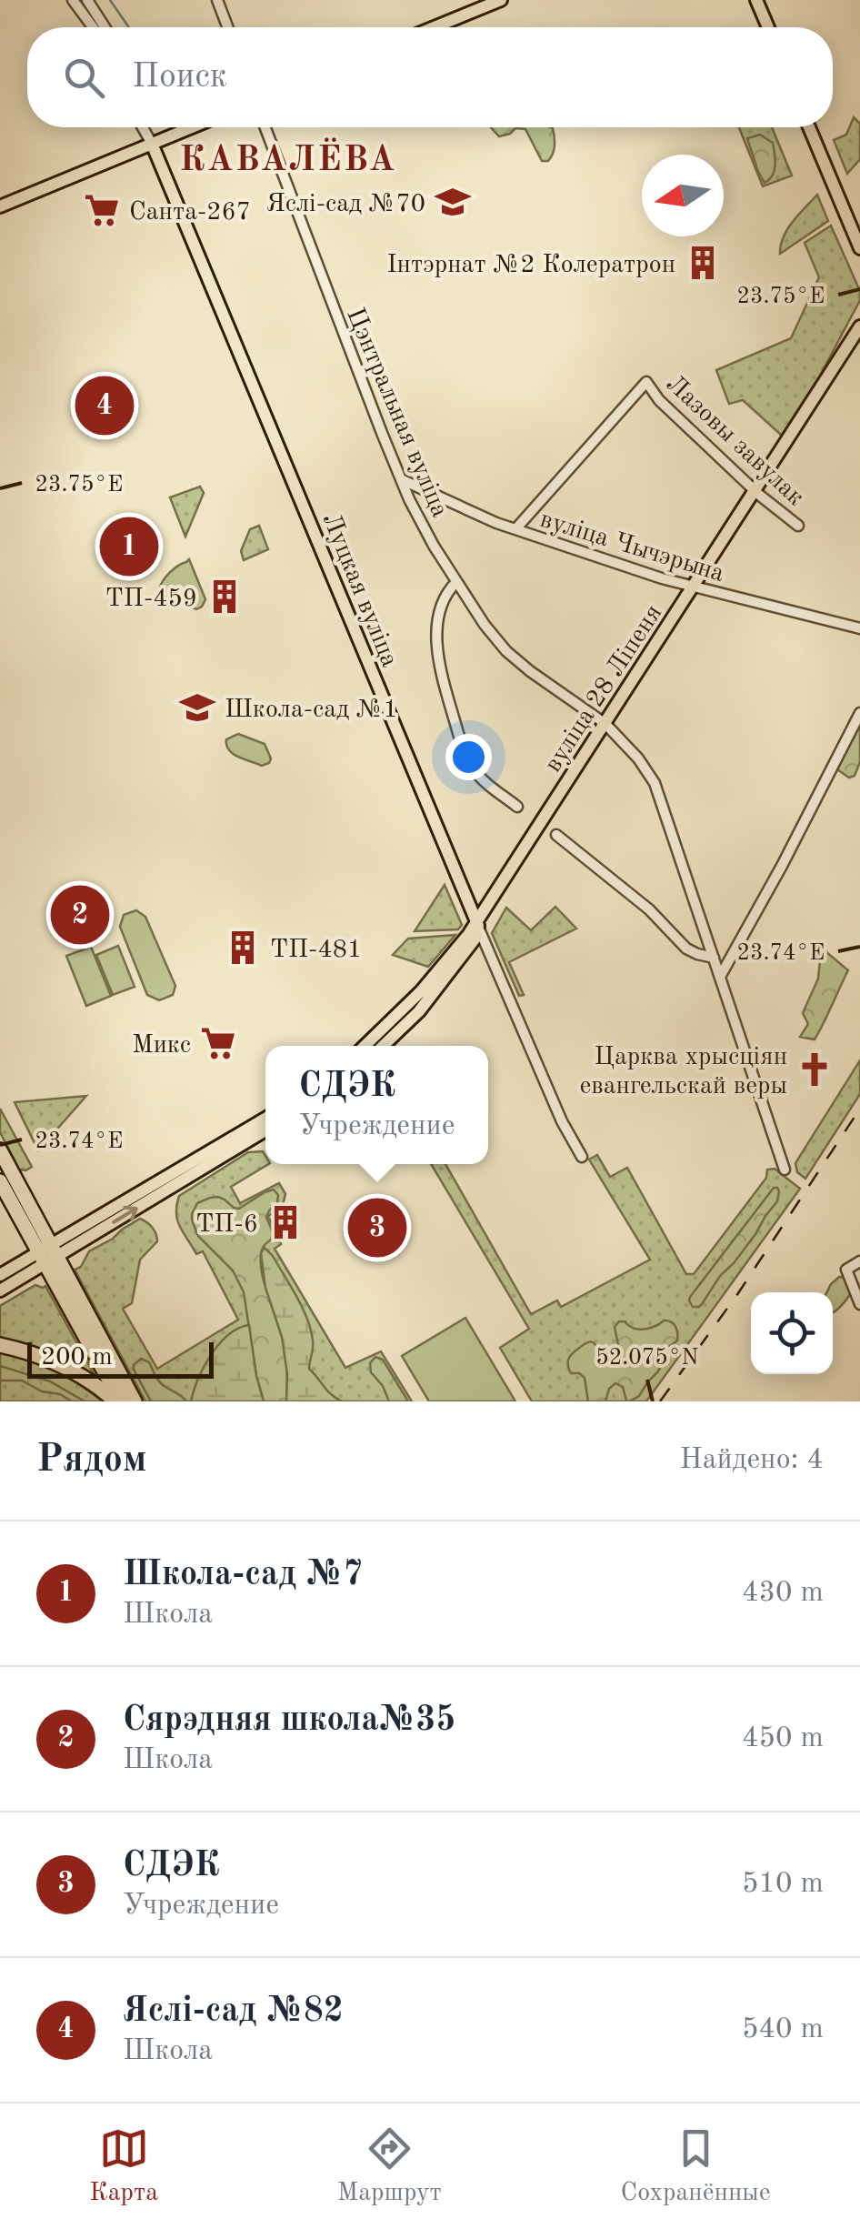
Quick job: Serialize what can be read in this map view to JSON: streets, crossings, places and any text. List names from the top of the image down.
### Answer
{
  "streets": {
    "main road": ["Луцкая вуліца", "вуліца 28 Ліпеня"],
    "street": ["Цэнтральная вуліца", "Лазовы завулак", "вуліца Чычэрына"]
  },
  "crossings": [
    ["Цэнтральная вуліца", "вуліца Чычэрына"],
    ["Цэнтральная вуліца", "вуліца 28 Ліпеня"],
    ["Лазовы завулак", "вуліца Чычэрына"],
    ["Лазовы завулак", "вуліца 28 Ліпеня"],
    ["вуліца Чычэрына", "вуліца 28 Ліпеня"],
    ["Луцкая вуліца", "вуліца 28 Ліпеня"]
  ],
  "districts": ["КАВАЛЁВА"],
  "places": {
    "school or university": ["Яслі-сад №70", "Школа-сад №1"],
    "supermarket": ["Санта-267", "Микс"],
    "building": [
      "Інтэрнат №2 Колератрон",
      "ТП-459",
      "ТП-481",
      "ТП-6"
    ],
    "church": ["Царква хрысціян евангельскай веры"]
  },
  "scale_bar": "200 m",
  "north": "left",
  "page": {
    "search": "Поиск",
    "pins": [
      "4",
      "1",
      "2",
      "3"
    ],
    "popup": ["СДЭК", "Учреждение"],
    "scale": "200 m",
    "heading": ["Рядом", "Найдено: 4"],
    "list": [
      {
        "mark": "1",
        "name": "Школа-сад №7",
        "note": "Школа",
        "value": "430 m"
      },
      {
        "mark": "2",
        "name": "Сярэдняя школа№35",
        "note": "Школа",
        "value": "450 m"
      },
      {
        "mark": "3",
        "name": "СДЭК",
        "note": "Учреждение",
        "value": "510 m"
      },
      {
        "mark": "4",
        "name": "Яслі-сад №82",
        "note": "Школа",
        "value": "540 m"
      }
    ],
    "nav": ["Карта", "Маршрут", "Сохранённые"]
  },
  "coordinates": ["23.75°E", "23.74°E", "52.075°N"]
}
